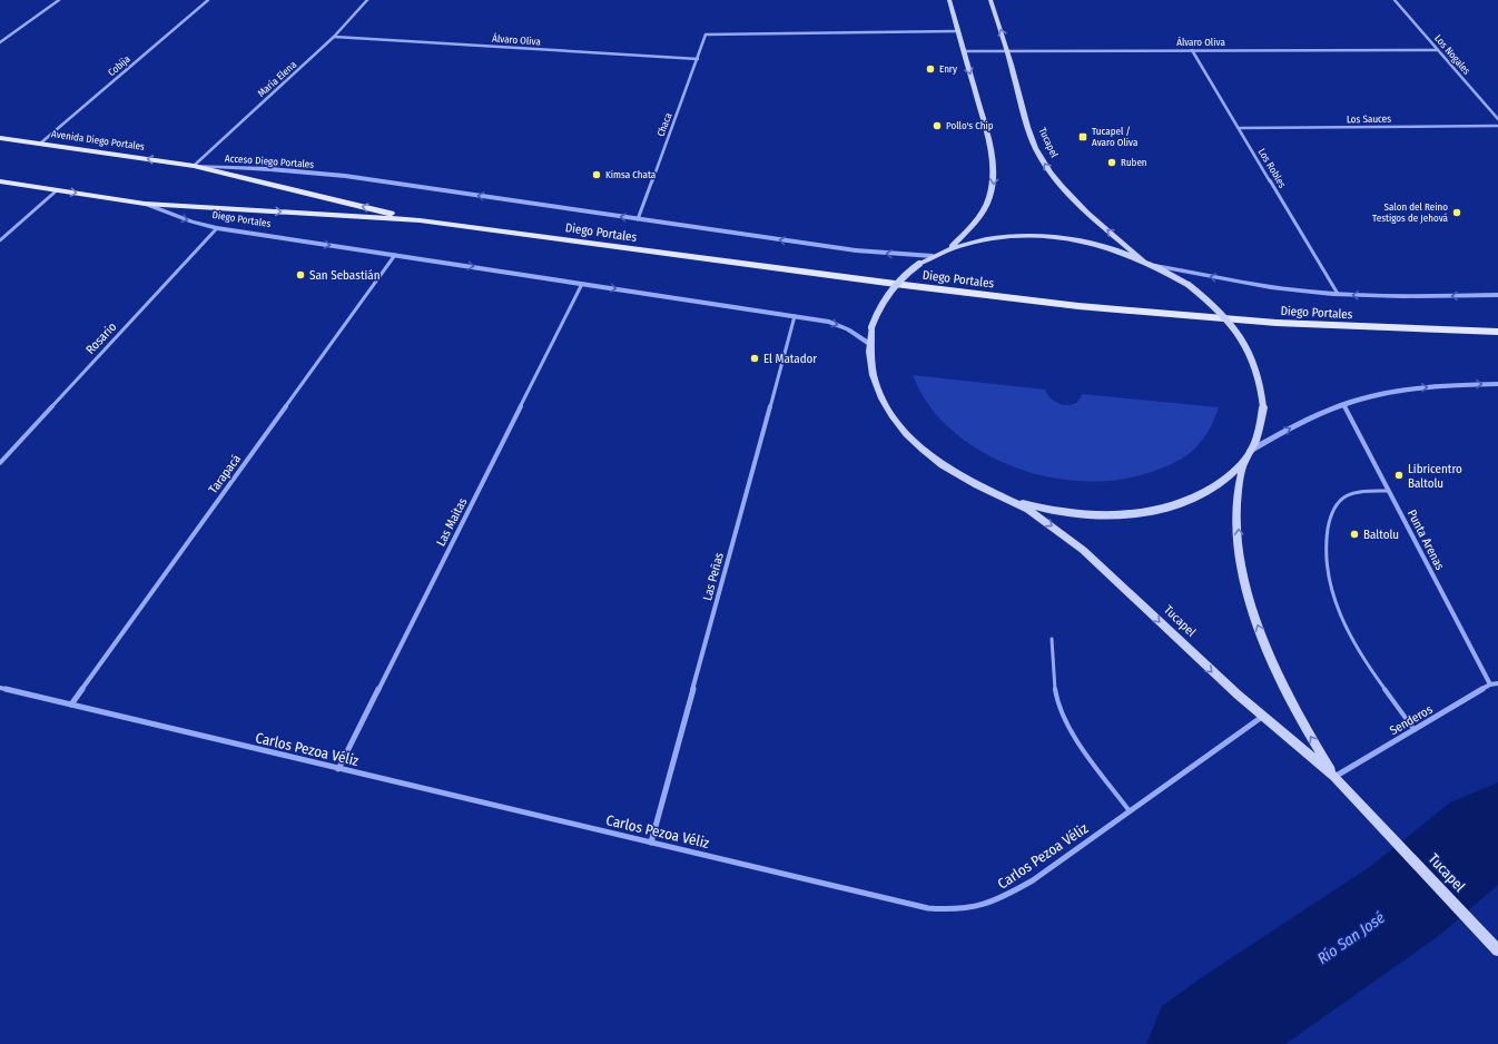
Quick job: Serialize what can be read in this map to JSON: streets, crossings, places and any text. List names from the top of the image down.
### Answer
{
  "streets": {
    "main road": ["Avenida Diego Portales", "Tucapel", "Diego Portales"],
    "street": [
      "Álvaro Oliva",
      "Los Nogales",
      "Cobija",
      "María Elena",
      "Los Sauces",
      "Chaca",
      "Acceso Diego Portales",
      "Los Robles",
      "Rosario",
      "Tarapacá",
      "Las Maitas",
      "Punta Arenas",
      "Las Peñas",
      "Senderos",
      "Carlos Pezoa Véliz"
    ]
  },
  "crossings": [
    ["Álvaro Oliva", "Los Nogales"],
    ["Álvaro Oliva", "María Elena"],
    ["Álvaro Oliva", "Chaca"],
    ["Álvaro Oliva", "Tucapel"],
    ["Álvaro Oliva", "Los Robles"],
    ["Cobija", "Avenida Diego Portales"],
    ["María Elena", "Avenida Diego Portales"],
    ["María Elena", "Acceso Diego Portales"],
    ["María Elena", "Diego Portales"],
    ["Los Sauces", "Los Robles"],
    ["Chaca", "Diego Portales"],
    ["Avenida Diego Portales", "Acceso Diego Portales"],
    ["Avenida Diego Portales", "Diego Portales"],
    ["Tucapel", "Senderos"],
    ["Tucapel", "Carlos Pezoa Véliz"],
    ["Acceso Diego Portales", "Diego Portales"],
    ["Los Robles", "Diego Portales"],
    ["Diego Portales", "Rosario"],
    ["Diego Portales", "Tarapacá"],
    ["Diego Portales", "Las Maitas"],
    ["Diego Portales", "Las Peñas"],
    ["Tarapacá", "Carlos Pezoa Véliz"],
    ["Las Maitas", "Carlos Pezoa Véliz"],
    ["Punta Arenas", "Senderos"],
    ["Las Peñas", "Carlos Pezoa Véliz"]
  ],
  "water": ["Río San José"],
  "places": {
    "other": [
      "Enry",
      "Pollo's Chip",
      "Ruben",
      "Kimsa Chata",
      "Salon del Reino Testigos de Jehová",
      "San Sebastián",
      "El Matador",
      "Libricentro Baltolu",
      "Baltolu"
    ],
    "transit": ["Tucapel / Avaro Oliva"]
  }
}
